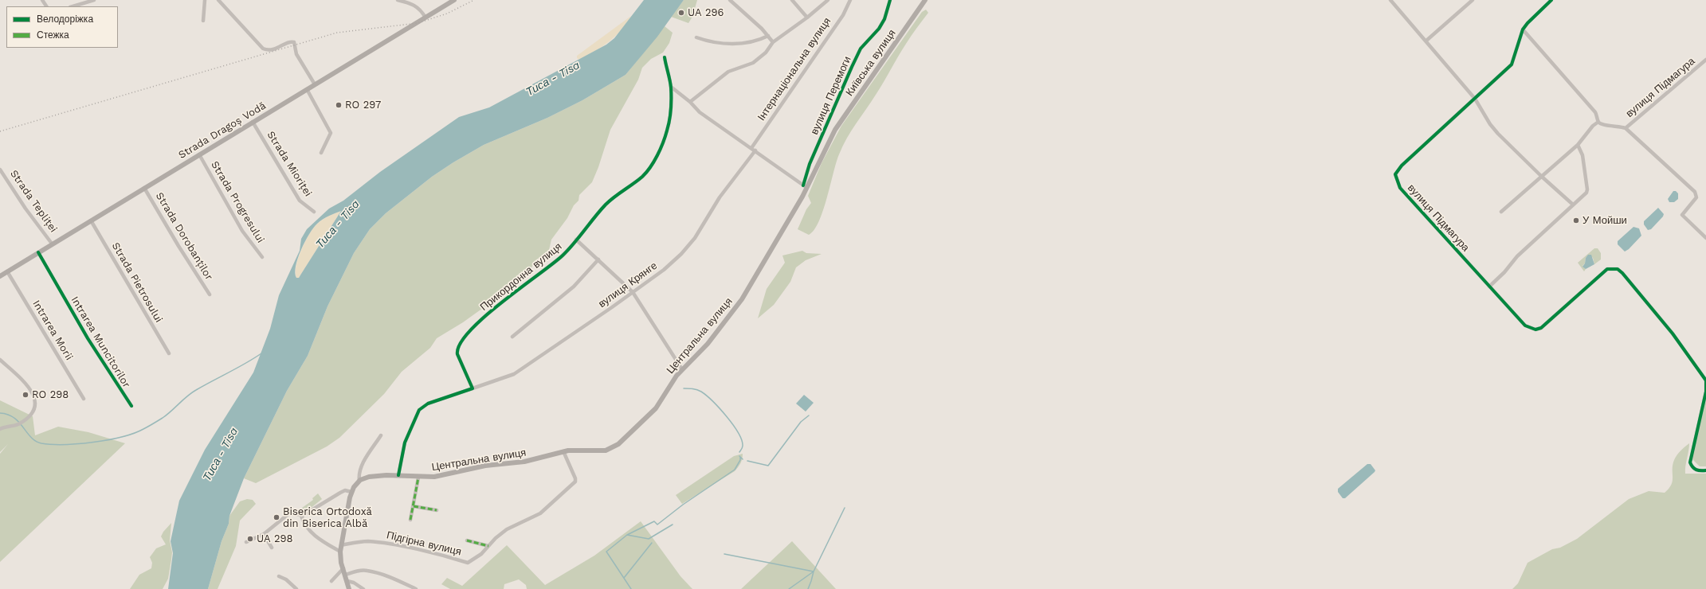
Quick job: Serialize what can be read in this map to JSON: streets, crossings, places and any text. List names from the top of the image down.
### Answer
{
  "streets": {
    "main road": ["Київська вулиця", "Strada Dragoș Vodă", "Центральна вулиця"],
    "street": [
      "Інтернаціональна вулиця",
      "вулиця Підмагура",
      "вулиця Перемоги",
      "Strada Mioriței",
      "Strada Tepliței",
      "Strada Progresului",
      "Strada Dorobanților",
      "Прикордонна вулиця",
      "Strada Pietrosului",
      "вулиця Крянге",
      "Intrarea Morii",
      "Intrarea Muncitorilor",
      "Підгірна вулиця"
    ]
  },
  "crossings": [
    ["Київська вулиця", "вулиця Перемоги"],
    ["Київська вулиця", "Центральна вулиця"],
    ["вулиця Перемоги", "Центральна вулиця"],
    ["Strada Dragoș Vodă", "Strada Mioriței"],
    ["Strada Dragoș Vodă", "Strada Tepliței"],
    ["Strada Dragoș Vodă", "Strada Progresului"],
    ["Strada Dragoș Vodă", "Strada Dorobanților"],
    ["Strada Dragoș Vodă", "Strada Pietrosului"],
    ["Strada Dragoș Vodă", "Intrarea Morii"],
    ["Strada Dragoș Vodă", "Intrarea Muncitorilor"],
    ["Прикордонна вулиця", "вулиця Крянге"],
    ["Центральна вулиця", "Підгірна вулиця"]
  ],
  "water": ["Тиса - Tisa"],
  "places": [
    "UA 296",
    "RO 297",
    "У Мойши",
    "RO 298",
    "Biserica Ortodoxă din Biserica Albă",
    "UA 298"
  ],
  "legend": ["Велодоріжка", "Стежка"]
}
